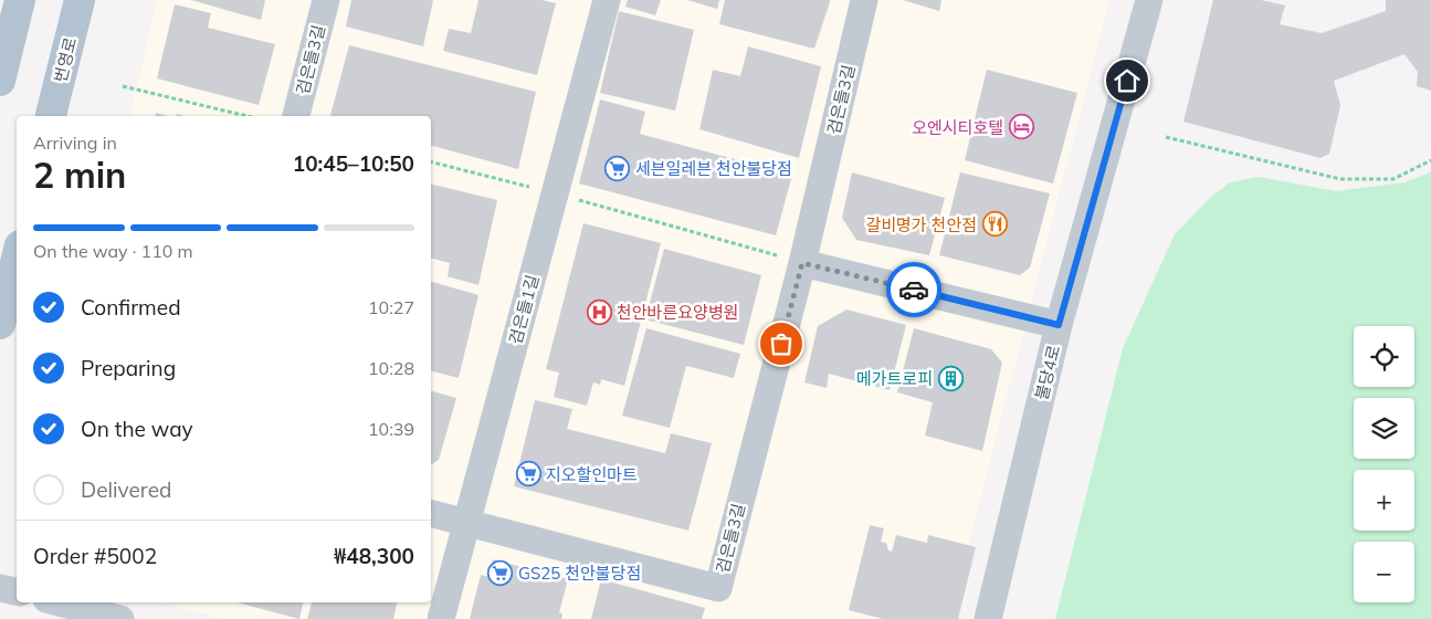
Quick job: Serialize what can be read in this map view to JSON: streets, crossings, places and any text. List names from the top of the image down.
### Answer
{
  "streets": {
    "main road": ["번영로"],
    "street": ["검은들3길", "검은들1길", "불당4로"]
  },
  "crossings": [
    ["검은들3길", "검은들1길"]
  ],
  "places": {
    "hotel": ["오엔시티호텔"],
    "supermarket": ["세븐일레븐 천안불당점", "지오할인마트", "GS25 천안불당점"],
    "restaurant": ["갈비명가 천안점"],
    "hospital": ["천안바른요양병원"],
    "building": ["메가트로피"]
  },
  "page": {
    "heading": ["2 min", "Arriving in", "10:45–10:50"],
    "panel": ["Order #5002", "₩48,300"],
    "bar": "On the way · 110 m",
    "list": [
      ["Confirmed", "10:27"],
      ["Preparing", "10:28"],
      ["On the way", "10:39"],
      "Delivered"
    ],
    "map_buttons": ["+", "−"]
  }
}
